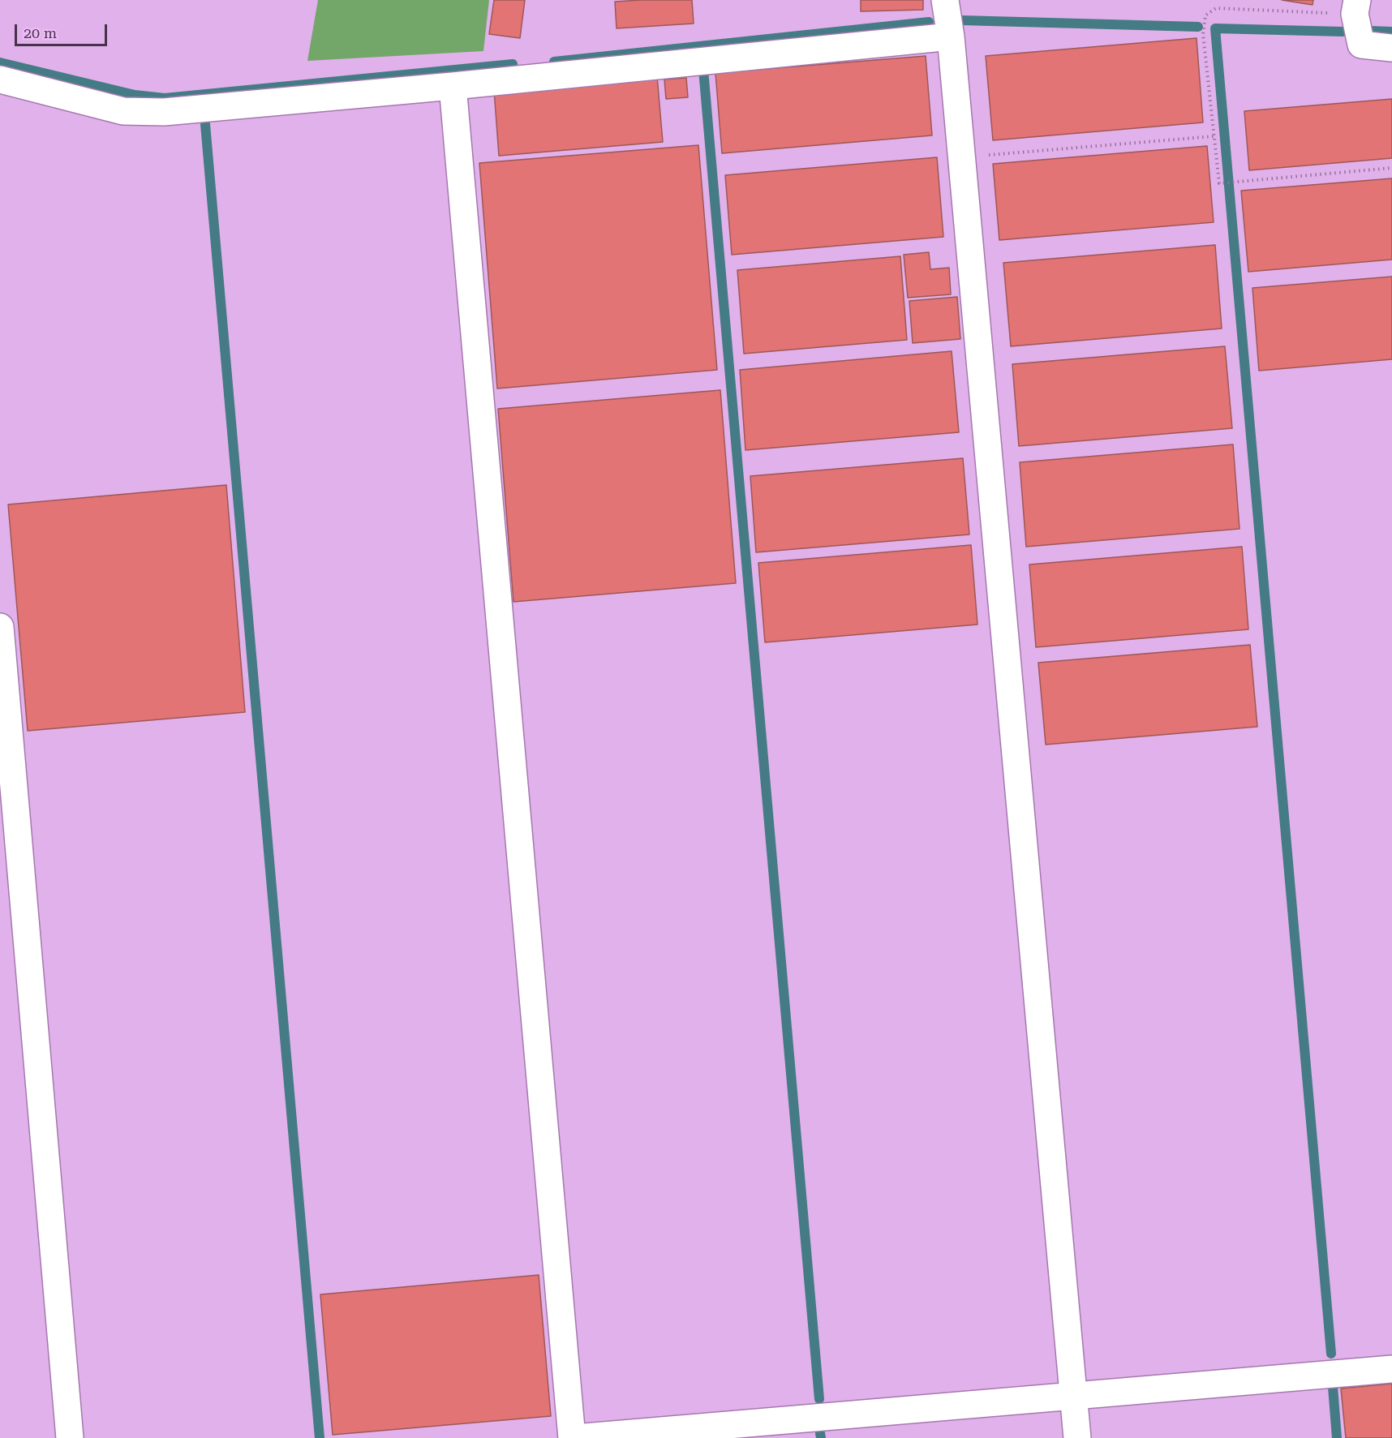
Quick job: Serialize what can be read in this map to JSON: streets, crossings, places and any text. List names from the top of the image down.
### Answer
{
  "scale_bar": "20 m"
}
